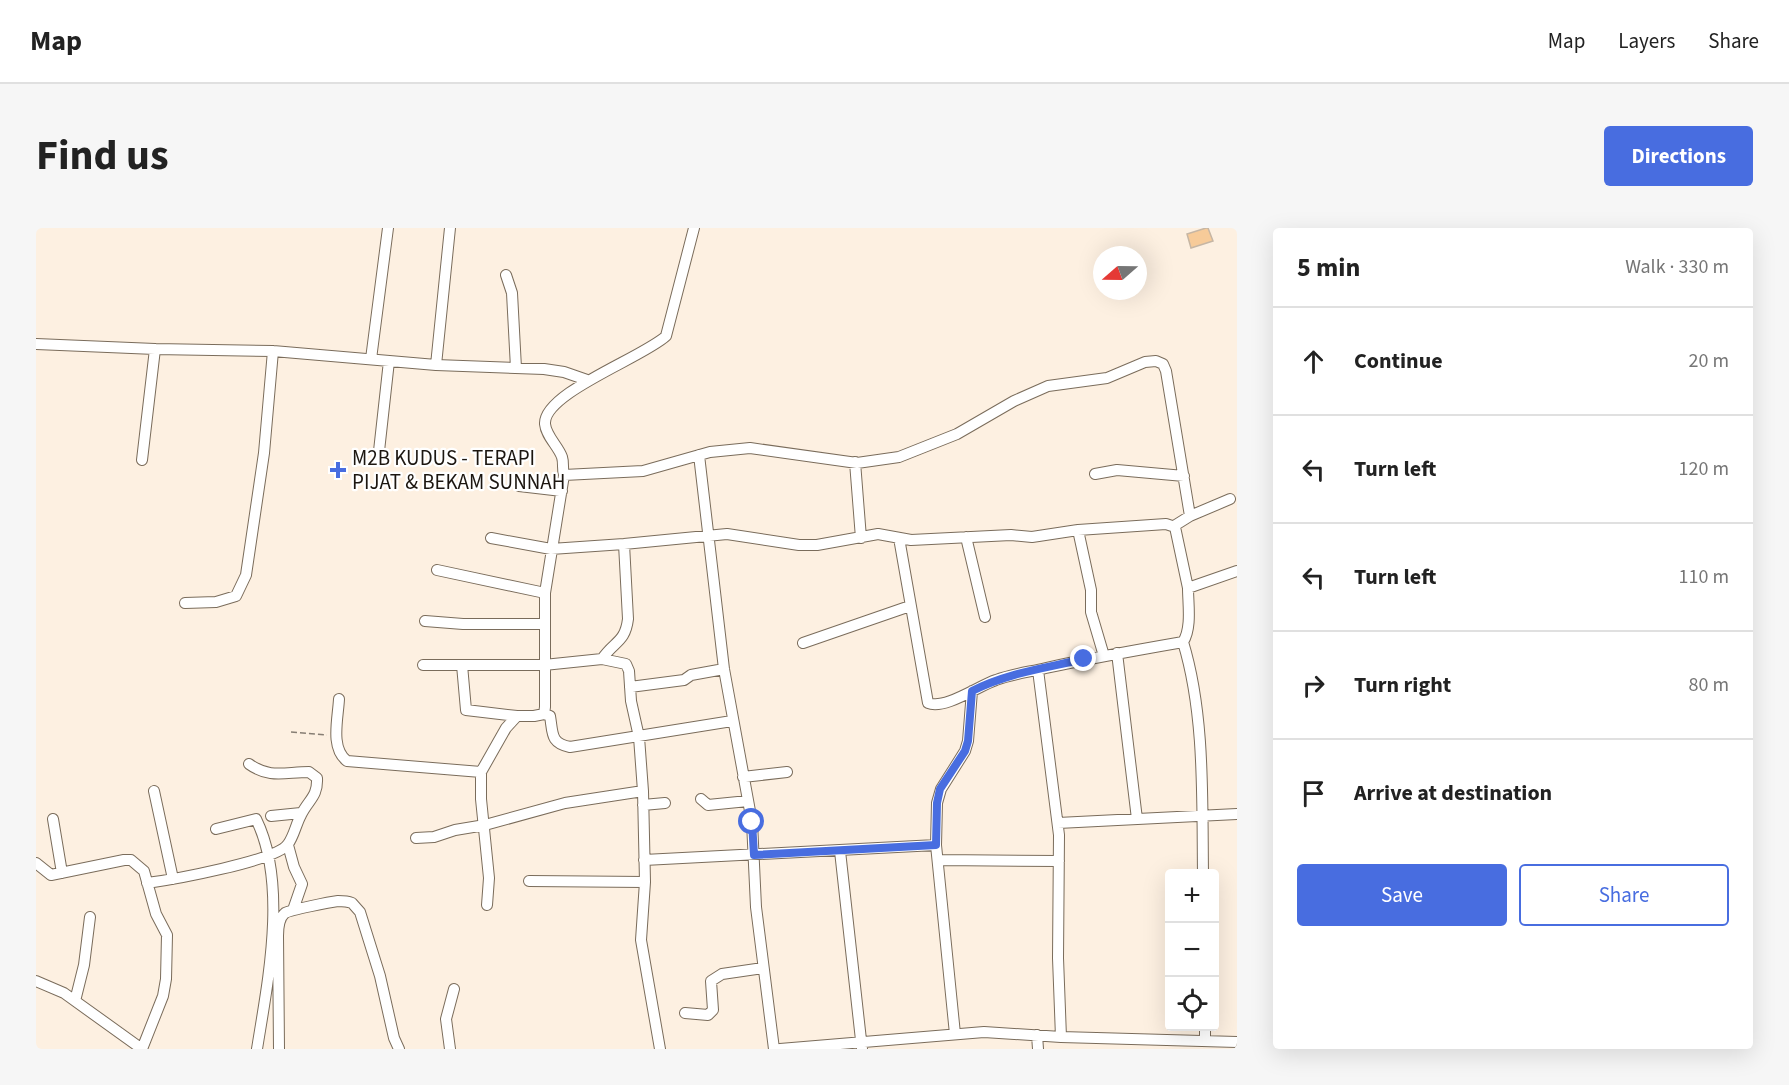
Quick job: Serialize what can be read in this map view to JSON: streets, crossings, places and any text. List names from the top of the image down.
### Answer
{
  "places": {
    "health": ["M2B KUDUS - TERAPI PIJAT & BEKAM SUNNAH"]
  },
  "north": "left",
  "page": {
    "header": "Map",
    "nav": ["Map", "Layers", "Share"],
    "title": "Find us",
    "buttons": [
      "Directions",
      ["Save", "Share"]
    ],
    "heading": ["5 min", "Walk · 330 m"],
    "list": [
      ["Continue", "20 m"],
      ["Turn left", "120 m"],
      ["Turn left", "110 m"],
      ["Turn right", "80 m"],
      "Arrive at destination"
    ],
    "map_buttons": ["+", "−"]
  }
}
